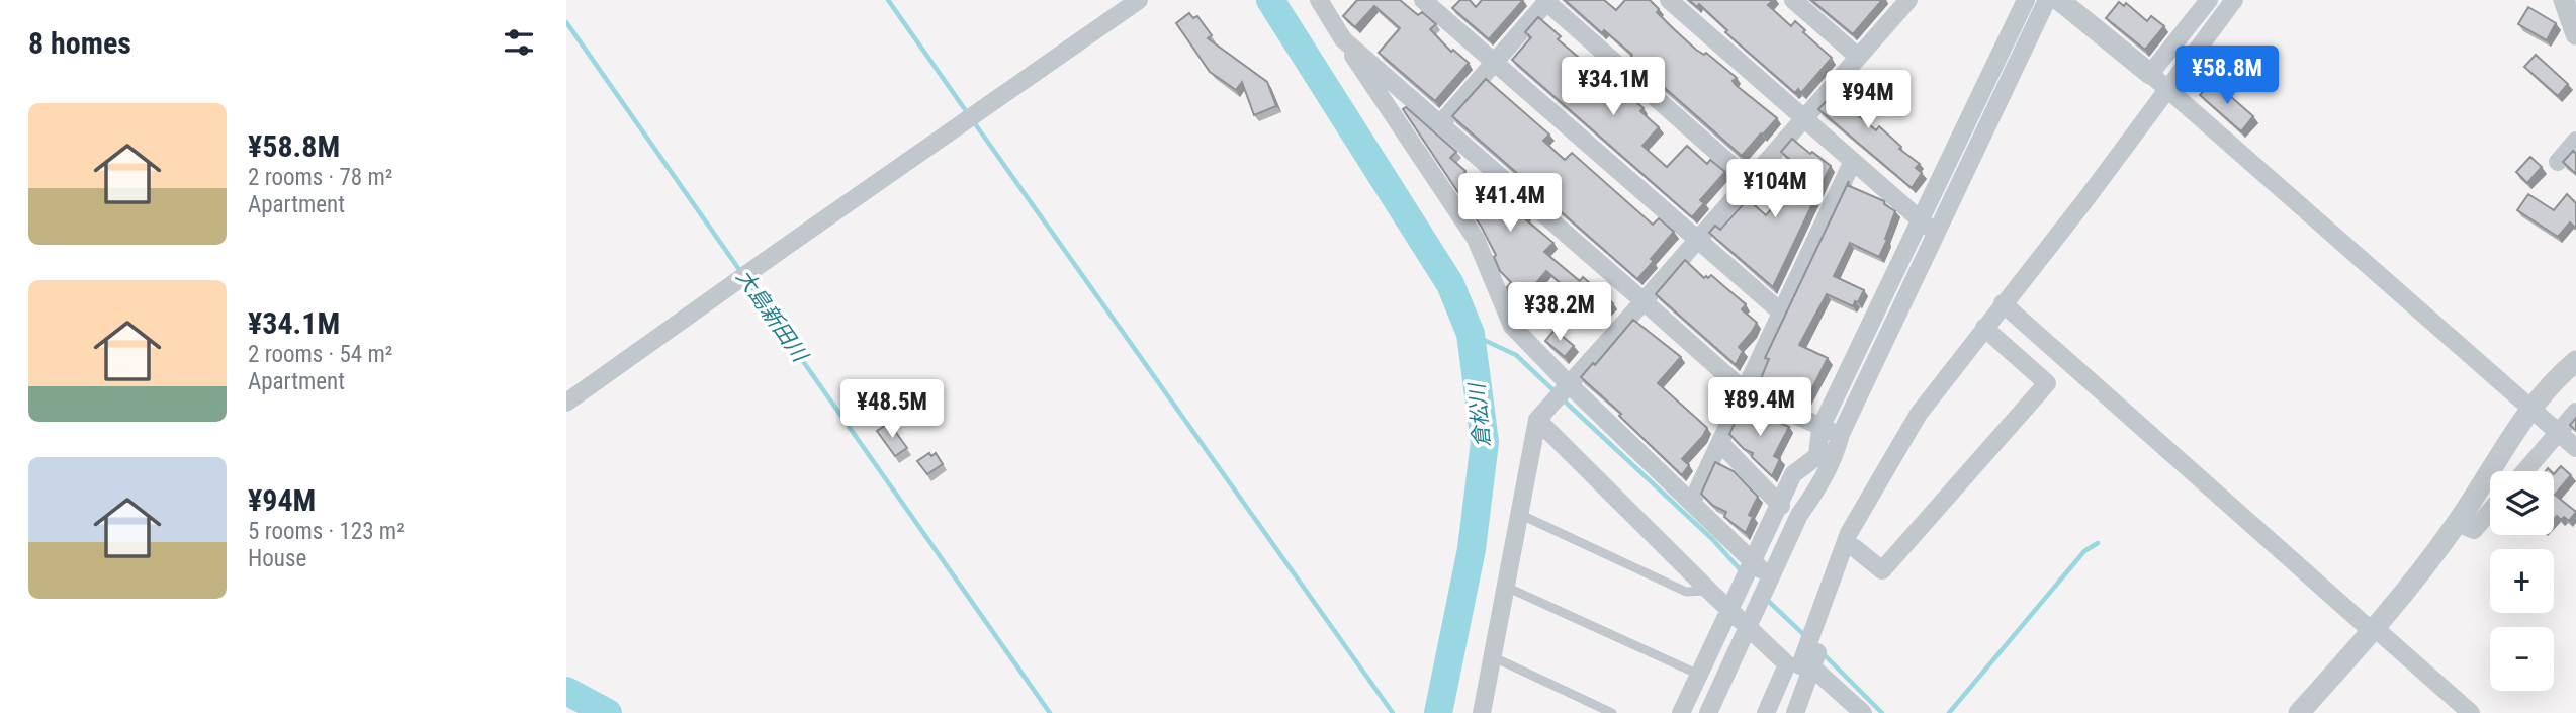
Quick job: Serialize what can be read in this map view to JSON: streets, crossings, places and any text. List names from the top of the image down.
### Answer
{
  "water": ["大島新田川", "倉松川"],
  "page": {
    "heading": "8 homes",
    "price": [
      "¥58.8M",
      "¥34.1M",
      "¥94M",
      "¥104M",
      "¥41.4M",
      "¥38.2M",
      "¥89.4M",
      "¥48.5M"
    ],
    "list": [
      {
        "name": "¥58.8M",
        "note": "2 rooms · 78 m² · Apartment"
      },
      {
        "name": "¥34.1M",
        "note": "2 rooms · 54 m² · Apartment"
      },
      {
        "name": "¥94M",
        "note": "5 rooms · 123 m² · House"
      }
    ],
    "map_buttons": ["+", "−"]
  }
}
